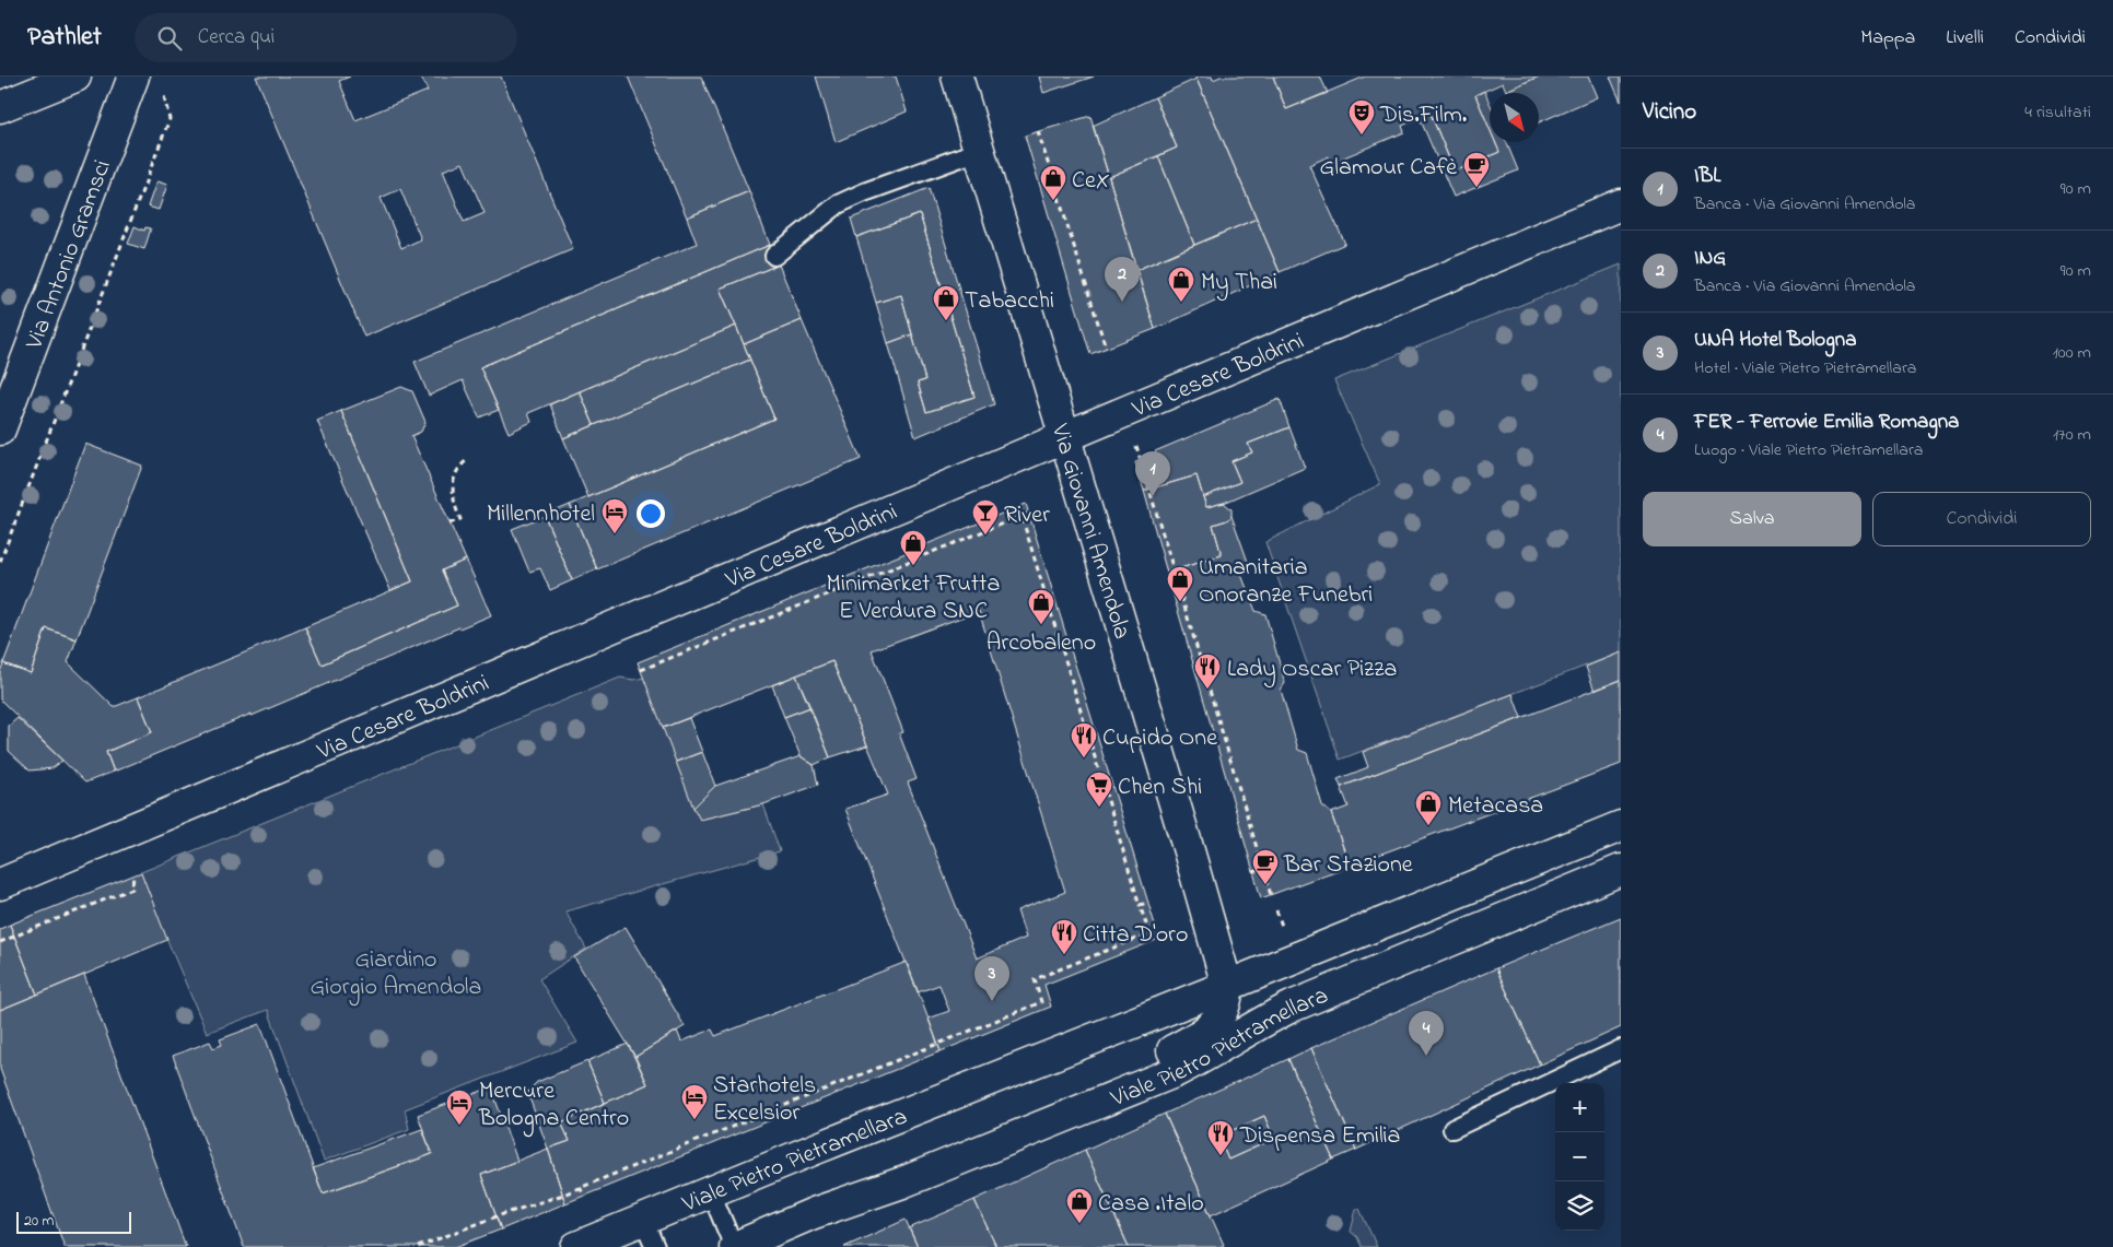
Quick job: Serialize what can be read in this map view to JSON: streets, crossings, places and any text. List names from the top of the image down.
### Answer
{
  "streets": {
    "street": [
      "Via Antonio Gramsci",
      "Via Cesare Boldrini",
      "Via Giovanni Amendola",
      "Viale Pietro Pietramellara"
    ]
  },
  "crossings": [
    ["Via Cesare Boldrini", "Via Giovanni Amendola"],
    ["Via Giovanni Amendola", "Viale Pietro Pietramellara"]
  ],
  "parks": ["Giardino Giorgio Amendola"],
  "places": {
    "theatre": ["Dis.Film."],
    "cafe": ["Glamour Cafè", "Bar Stazione"],
    "shop": [
      "CeX",
      "My Thai",
      "Tabacchi",
      "Minimarket Frutta E Verdura SNC",
      "Umanitaria Onoranze Funebri",
      "Arcobaleno",
      "Metacasa",
      "Casa .Italo"
    ],
    "hotel": ["Millennhotel", "Starhotels Excelsior", "Mercure Bologna Centro"],
    "bar": ["River"],
    "restaurant": [
      "Lady Oscar Pizza",
      "Cupido One",
      "Citta D'oro",
      "Dispensa Emilia"
    ],
    "supermarket": ["Chen Shi"]
  },
  "scale_bar": "20 m",
  "north": "bottom right",
  "page": {
    "header": "Pathlet",
    "search": "Cerca qui",
    "nav": ["Mappa", "Livelli", "Condividi"],
    "heading": ["Vicino", "4 risultati"],
    "list": [
      {
        "mark": "1",
        "name": "IBL",
        "note": "Banca · Via Giovanni Amendola",
        "value": "90 m"
      },
      {
        "mark": "2",
        "name": "ING",
        "note": "Banca · Via Giovanni Amendola",
        "value": "90 m"
      },
      {
        "mark": "3",
        "name": "UNA Hotel Bologna",
        "note": "Hotel · Viale Pietro Pietramellara",
        "value": "100 m"
      },
      {
        "mark": "4",
        "name": "FER - Ferrovie Emilia Romagna",
        "note": "Luogo · Viale Pietro Pietramellara",
        "value": "170 m"
      }
    ],
    "pins": [
      "2",
      "1",
      "3",
      "4"
    ],
    "buttons": ["Salva", "Condividi"],
    "map_buttons": ["+", "−"],
    "scale": "20 m"
  }
}
